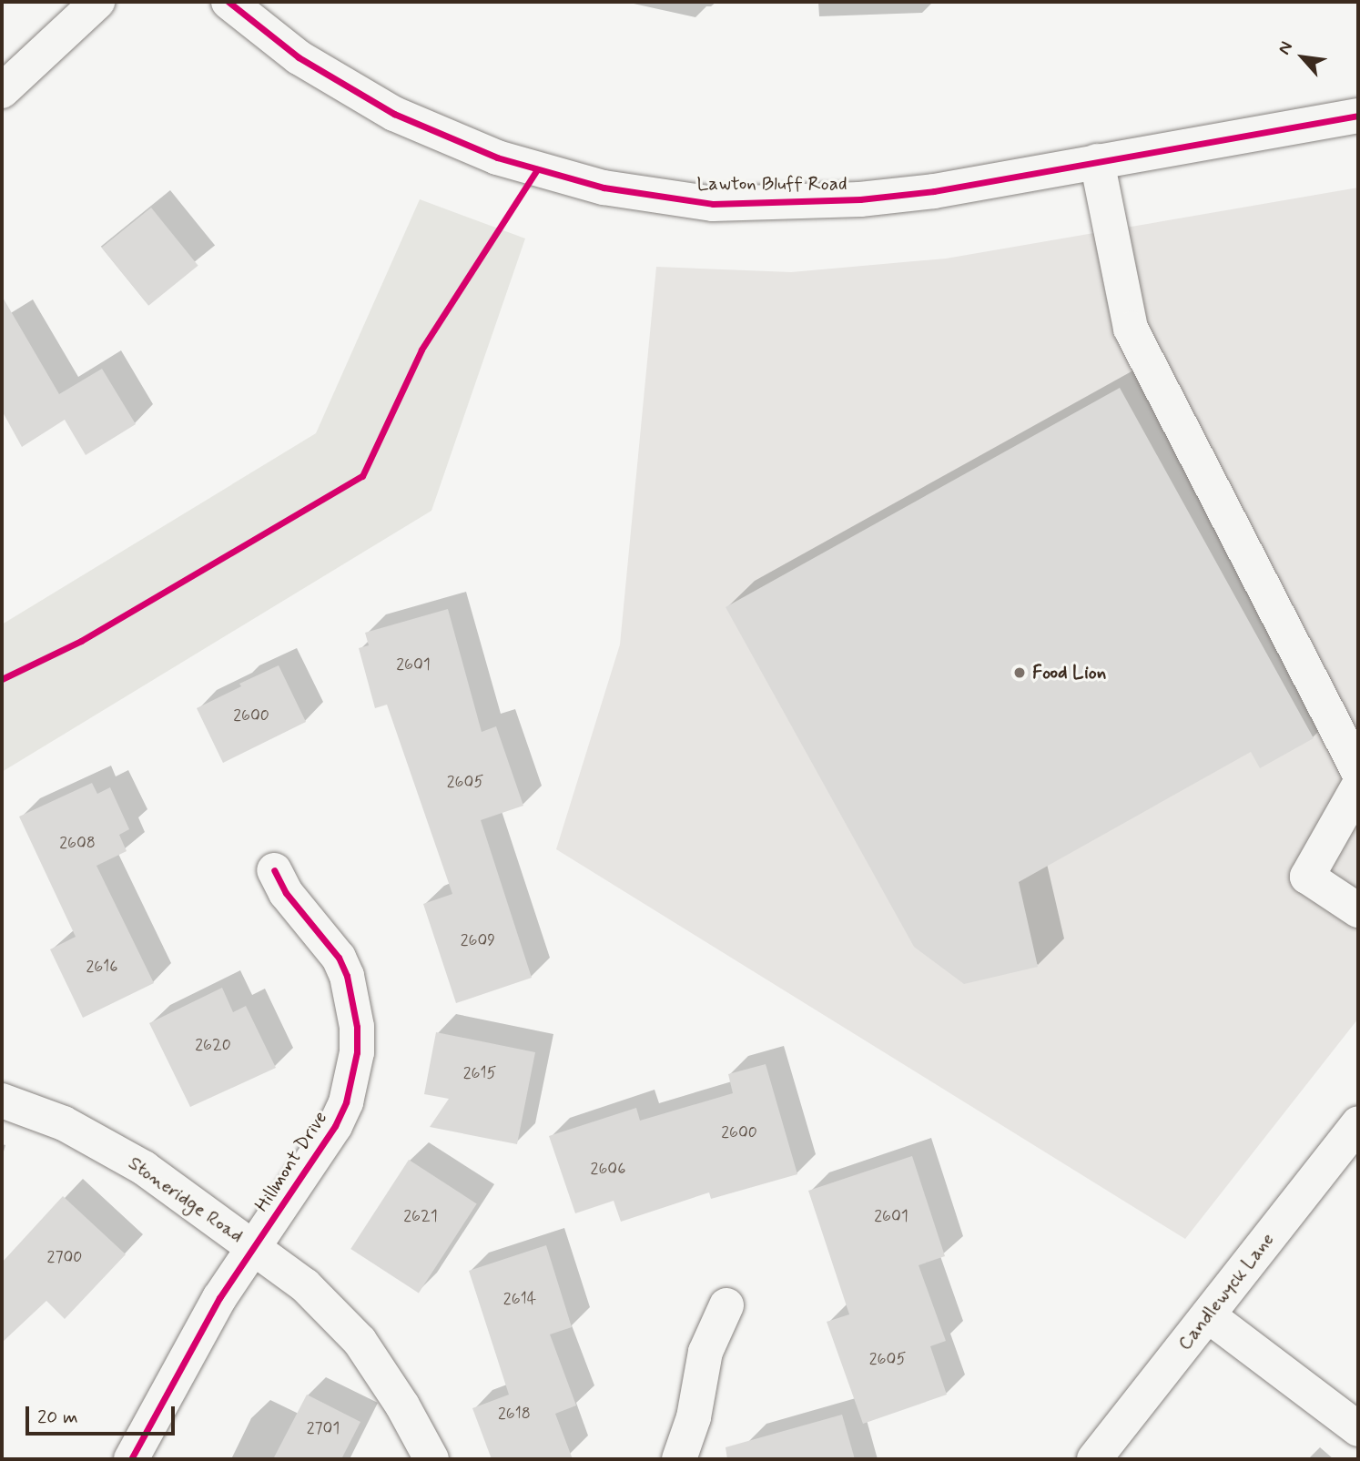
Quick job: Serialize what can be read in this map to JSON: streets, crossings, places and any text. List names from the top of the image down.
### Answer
{
  "streets": {
    "street": [
      "Lawton Bluff Road",
      "Hillmont Drive",
      "Stoneridge Road",
      "Candlewyck Lane"
    ]
  },
  "crossings": [
    ["Hillmont Drive", "Stoneridge Road"]
  ],
  "places": ["Food Lion"],
  "house_numbers": [
    "2601",
    "2600",
    "2605",
    "2608",
    "2609",
    "2616",
    "2620",
    "2615",
    "2600",
    "2606",
    "2621",
    "2601",
    "2700",
    "2614",
    "2605",
    "2618",
    "2701"
  ],
  "scale_bar": "20 m",
  "north": "top left"
}
